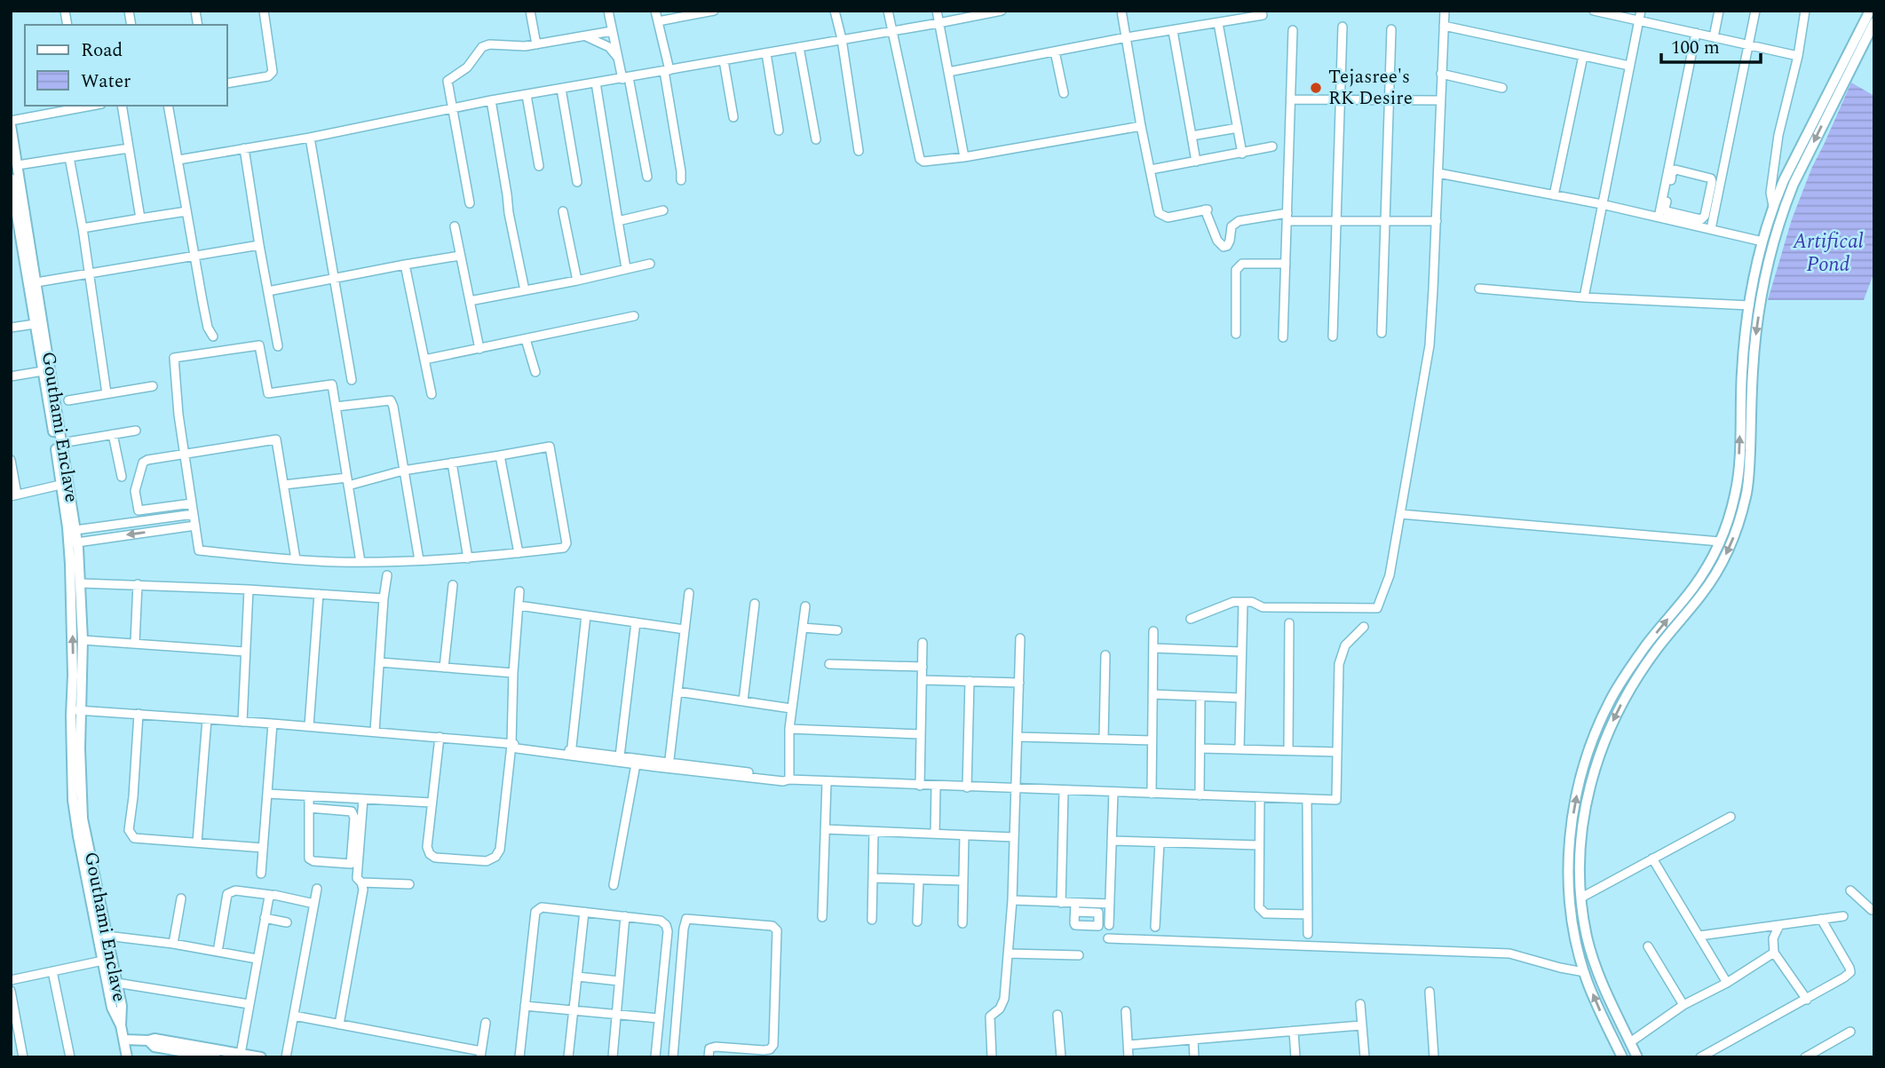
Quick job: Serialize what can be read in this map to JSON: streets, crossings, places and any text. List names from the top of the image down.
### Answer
{
  "streets": {
    "street": ["Gouthami Enclave"]
  },
  "water": ["Artifical Pond"],
  "places": ["Tejasree's RK Desire"],
  "legend": ["Road", "Water"],
  "scale_bar": "100 m"
}
